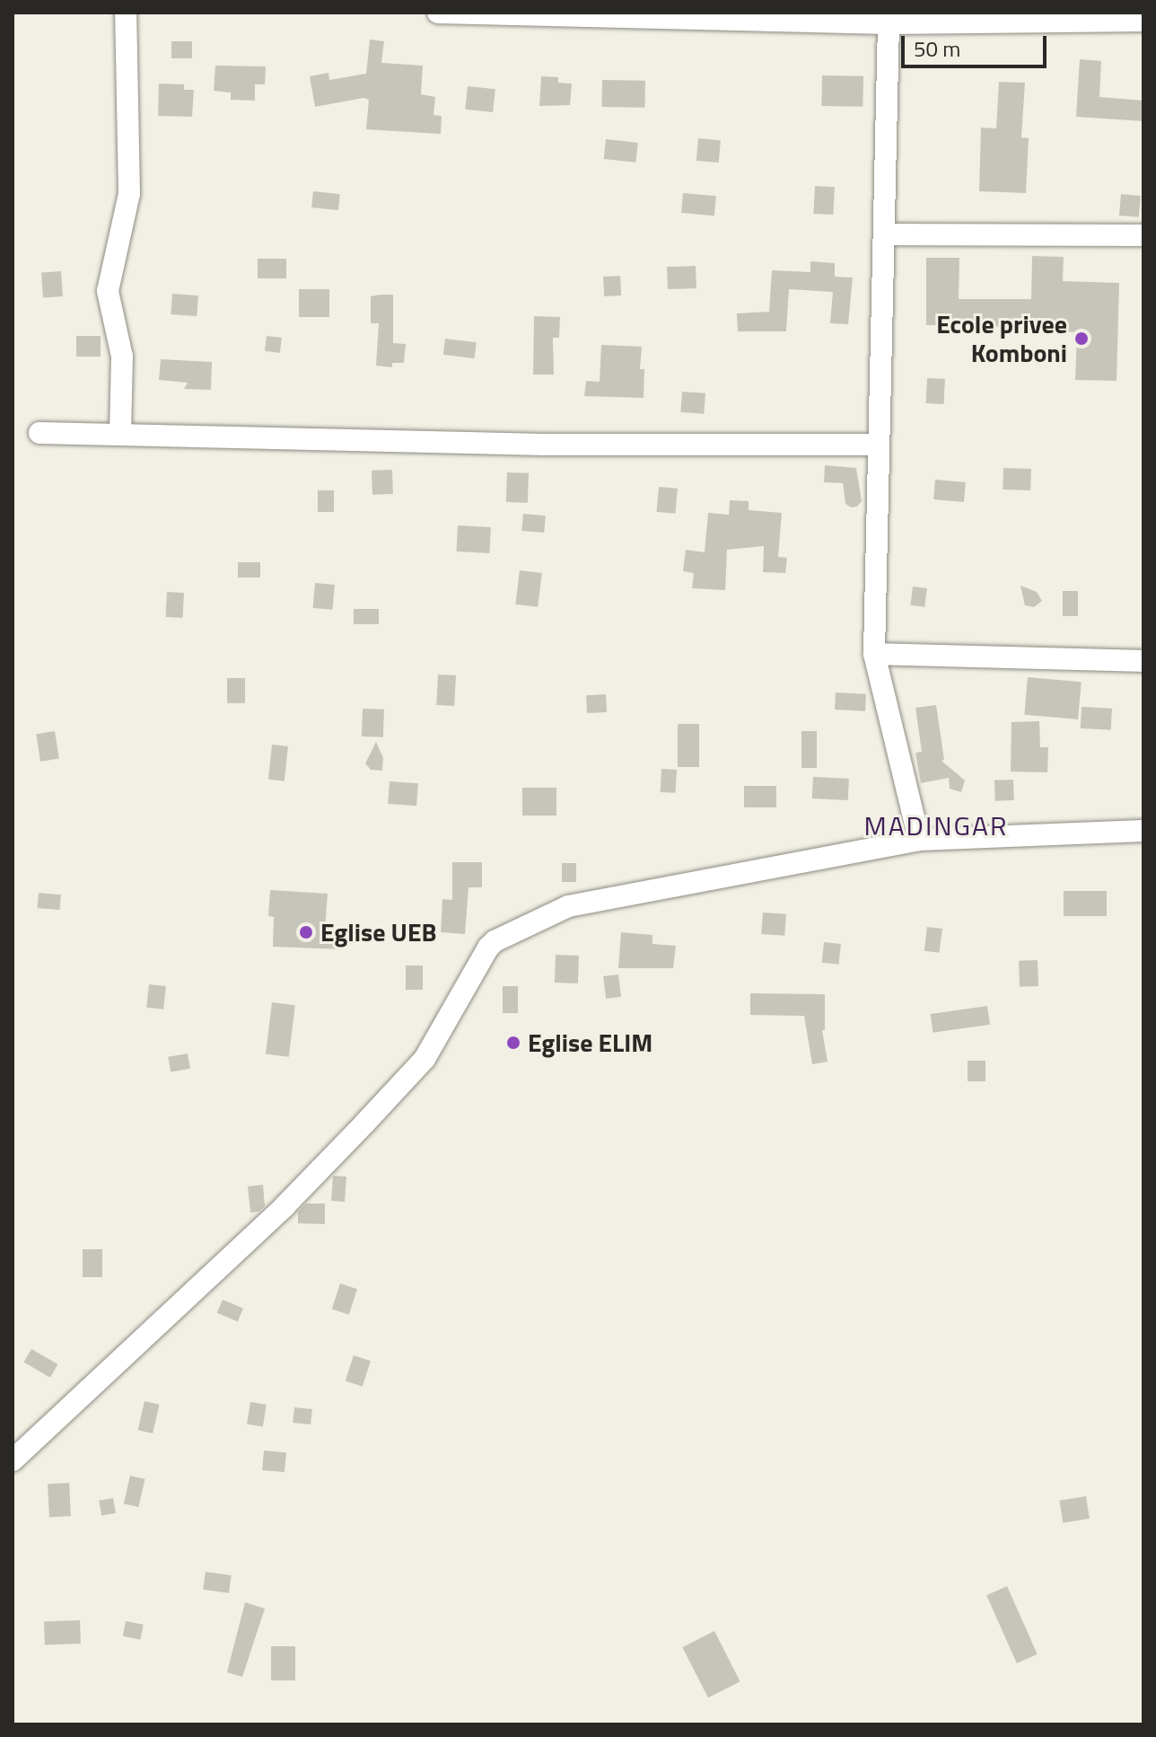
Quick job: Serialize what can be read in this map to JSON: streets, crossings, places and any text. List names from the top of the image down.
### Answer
{
  "districts": ["MADINGAR"],
  "places": ["Ecole privee Komboni", "Eglise UEB", "Eglise ELIM"],
  "scale_bar": "50 m"
}
